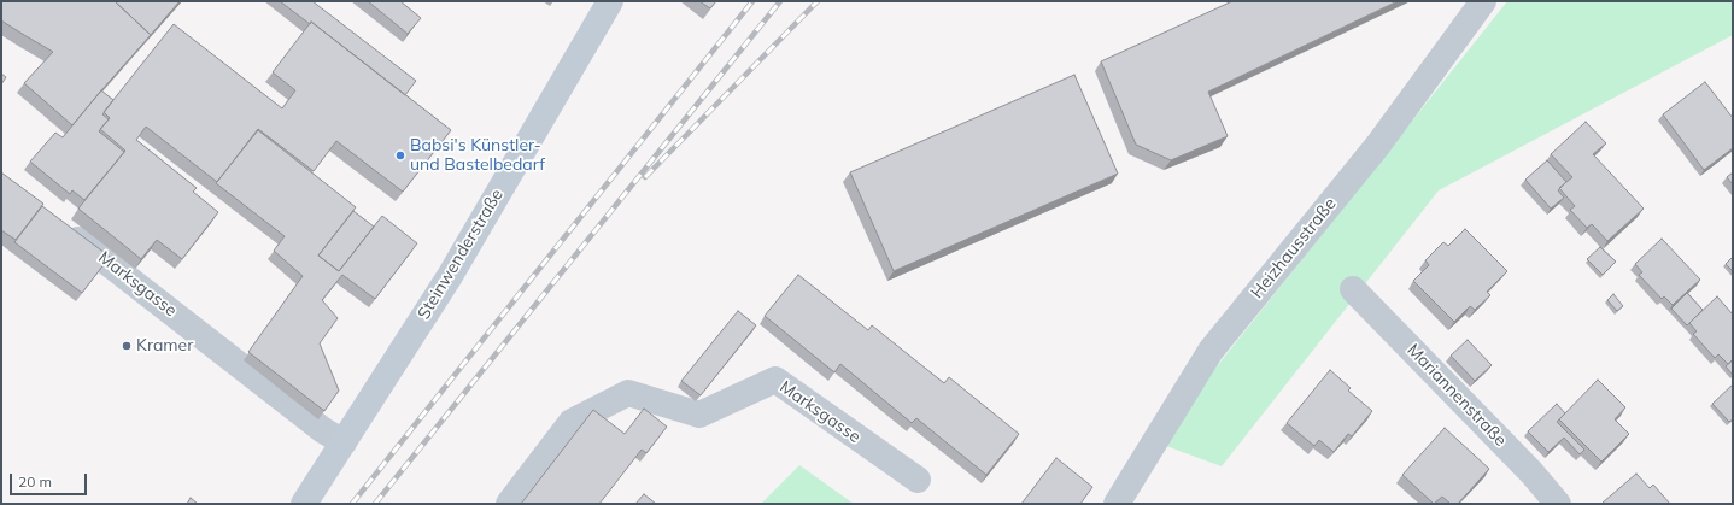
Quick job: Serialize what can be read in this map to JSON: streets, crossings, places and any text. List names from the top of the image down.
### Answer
{
  "streets": {
    "main road": ["Steinwenderstraße"],
    "street": ["Heizhausstraße", "Marksgasse", "Mariannenstraße"]
  },
  "crossings": [
    ["Steinwenderstraße", "Marksgasse"]
  ],
  "places": ["Babsi's Künstler- und Bastelbedarf", "Kramer"],
  "scale_bar": "20 m"
}
